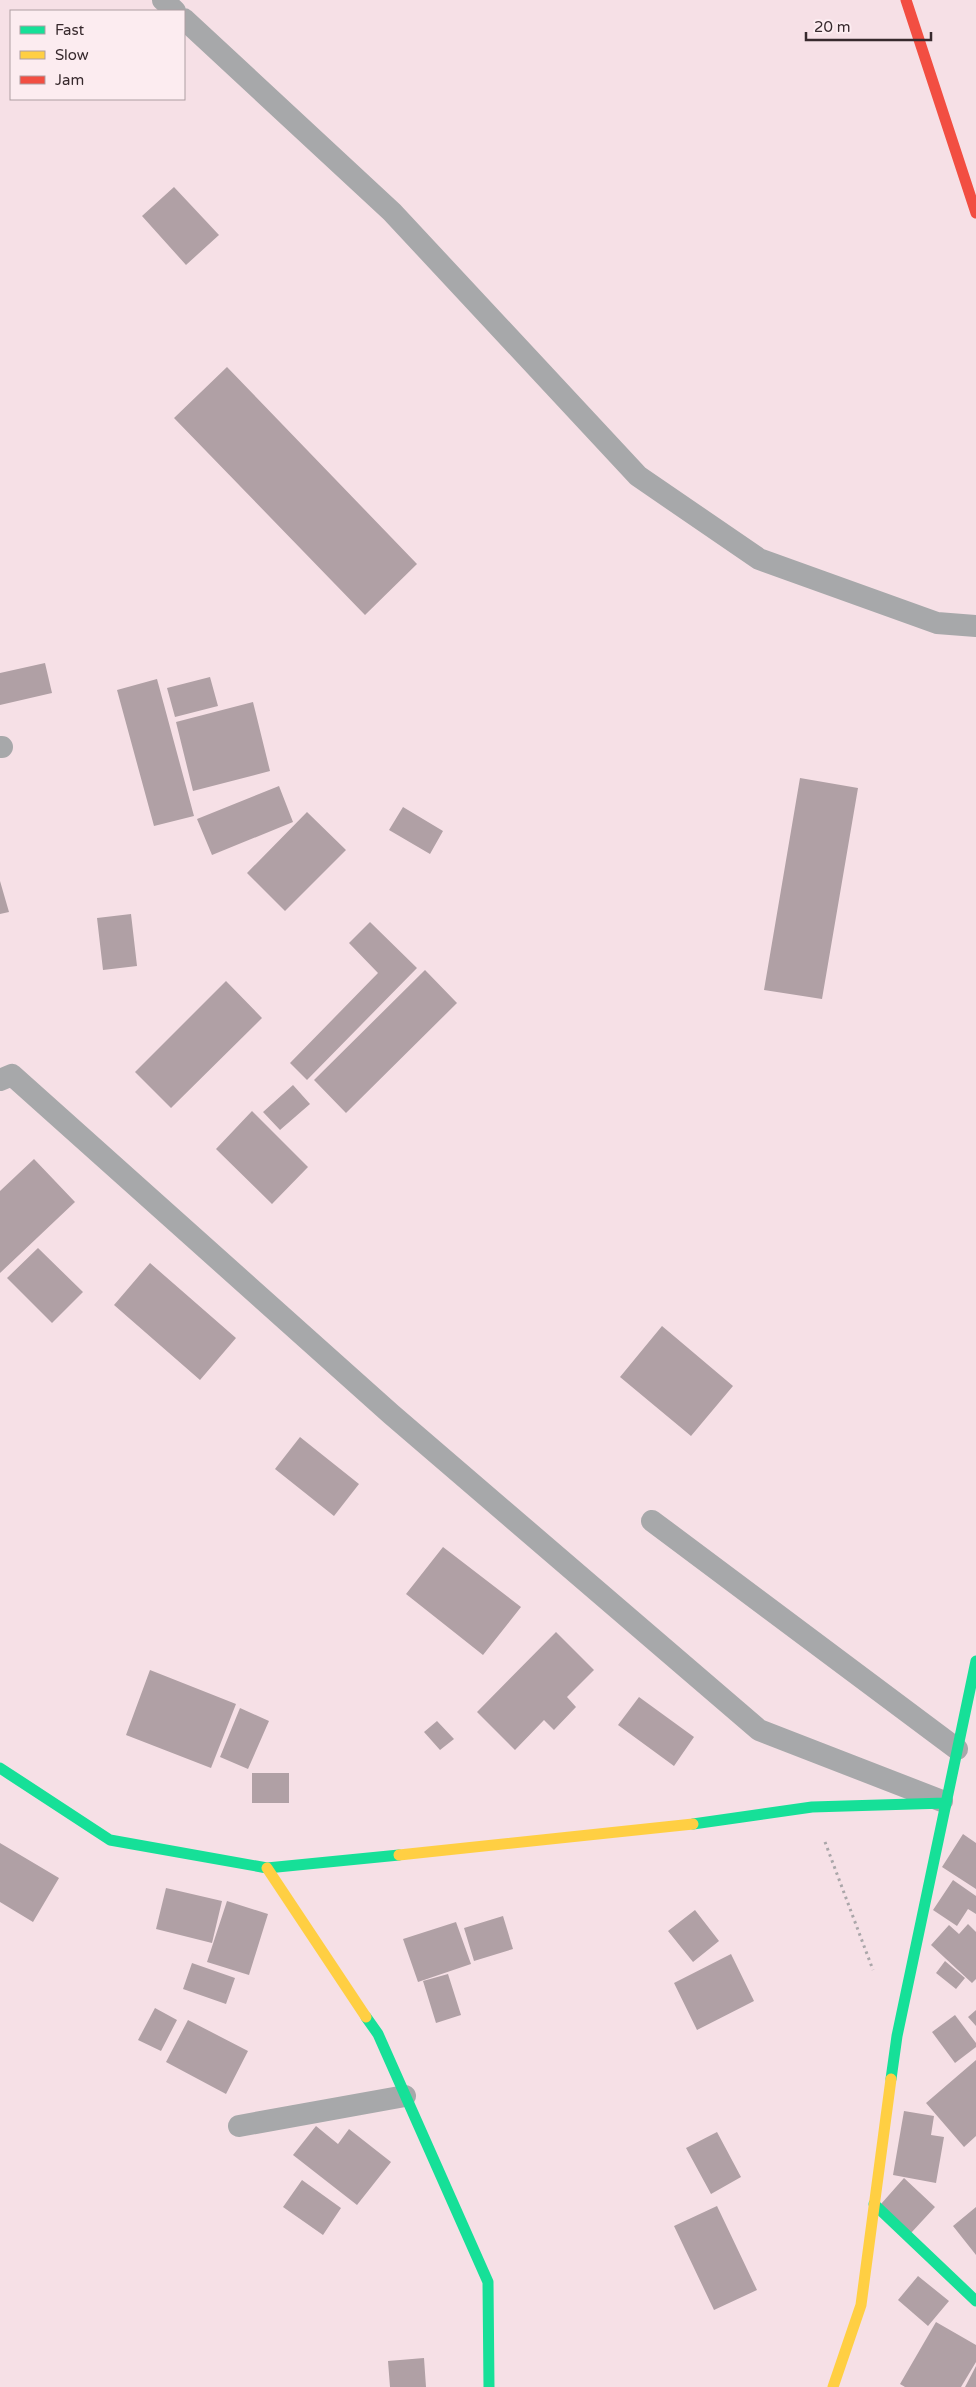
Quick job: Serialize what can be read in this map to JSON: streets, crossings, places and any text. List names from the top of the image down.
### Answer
{
  "legend": ["Fast", "Slow", "Jam"],
  "scale_bar": "20 m"
}
